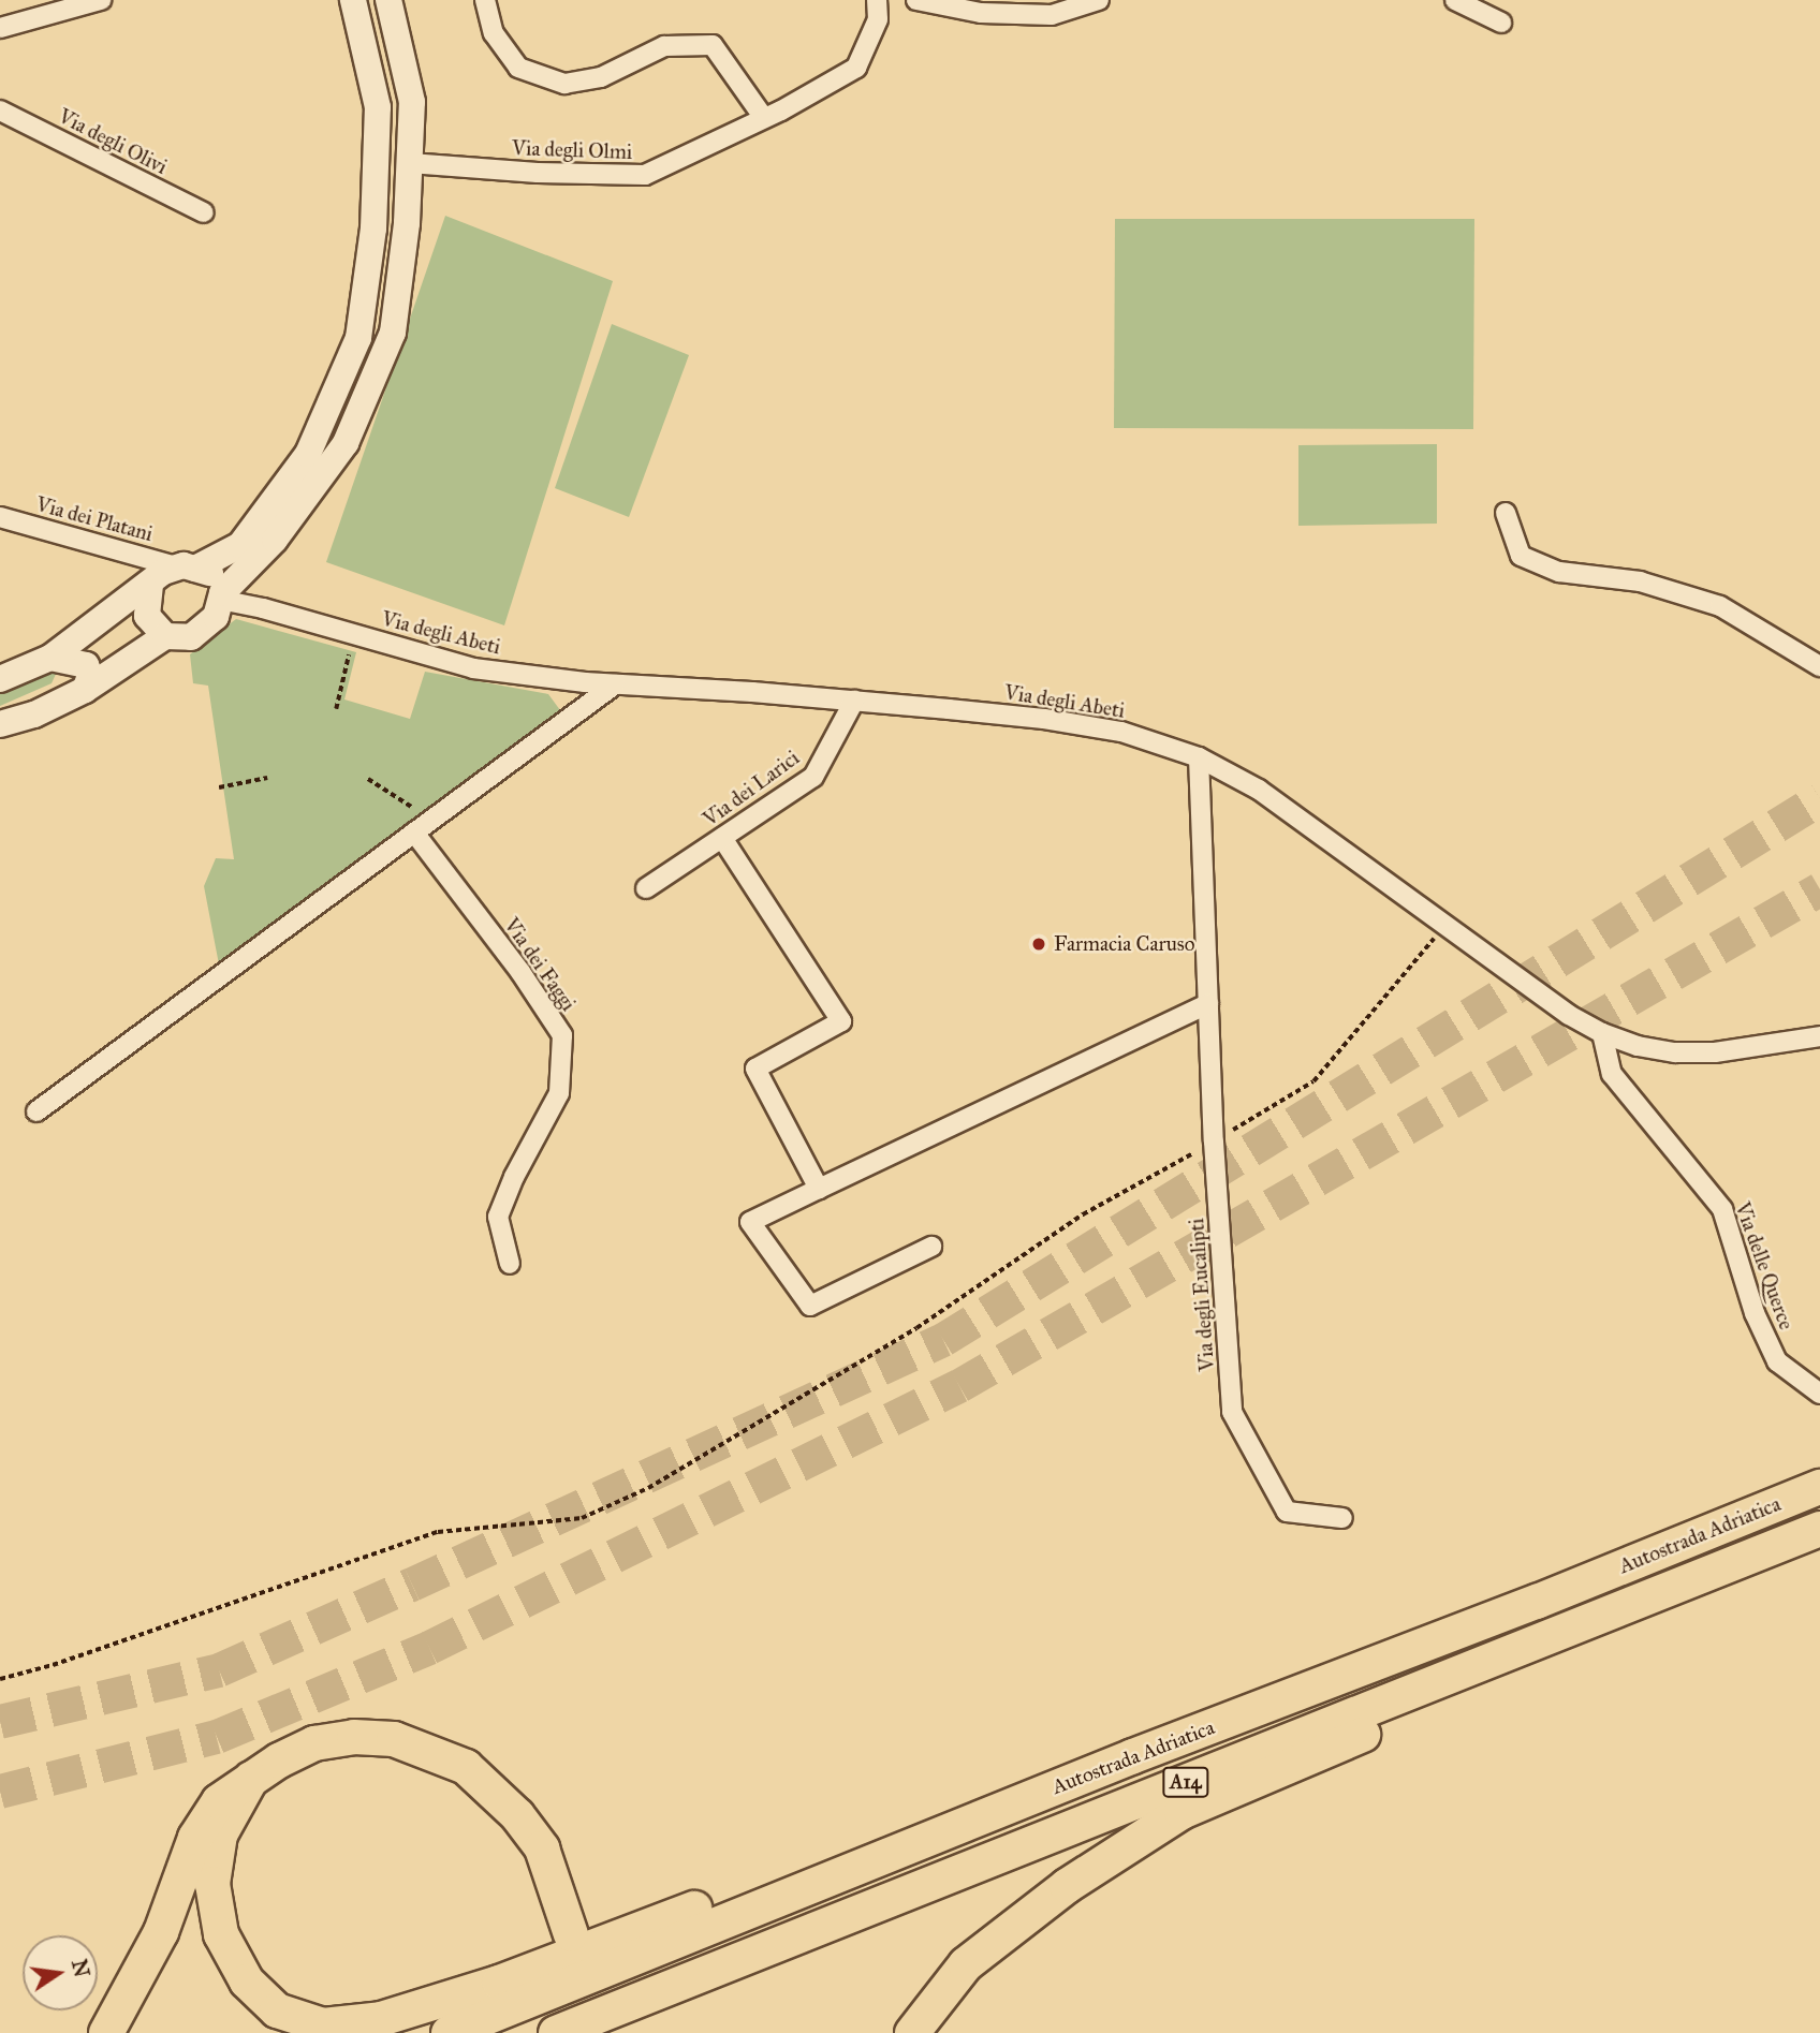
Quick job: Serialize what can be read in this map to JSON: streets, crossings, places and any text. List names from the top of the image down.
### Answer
{
  "streets": {
    "highway": ["Autostrada Adriatica", "A14"],
    "street": [
      "Via degli Olivi",
      "Via degli Olmi",
      "Via dei Platani",
      "Via degli Abeti",
      "Via dei Larici",
      "Via dei Faggi",
      "Via delle Querce",
      "Via degli Eucalipti"
    ]
  },
  "crossings": [
    ["Via dei Platani", "Via degli Abeti"],
    ["Via degli Abeti", "Via dei Larici"],
    ["Via degli Abeti", "Via delle Querce"],
    ["Via degli Abeti", "Via degli Eucalipti"]
  ],
  "places": ["Farmacia Caruso"],
  "north": "right"
}
